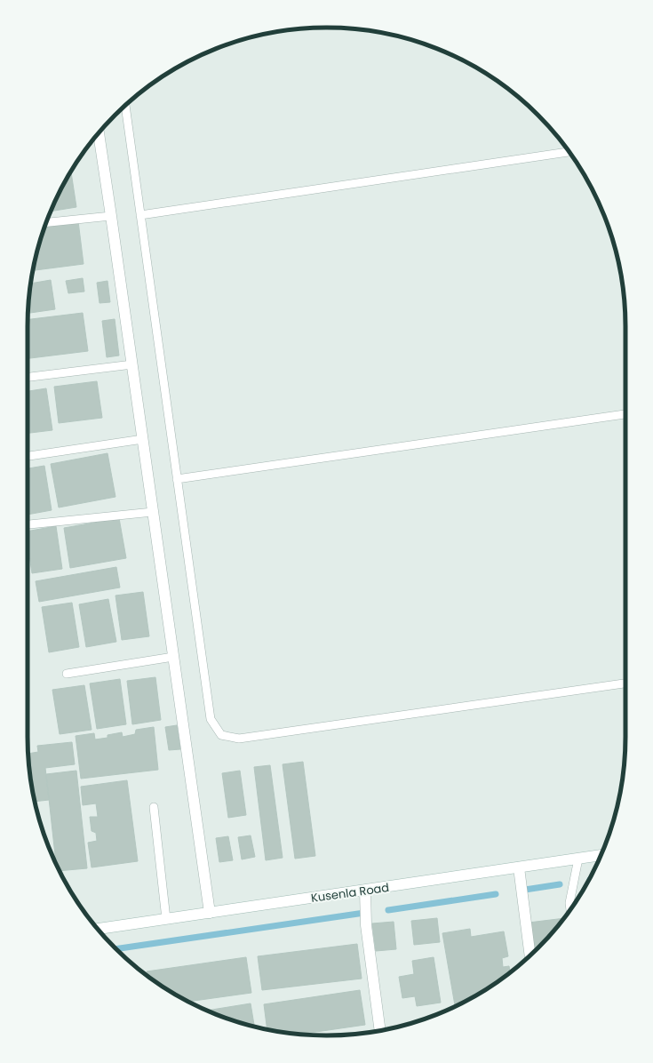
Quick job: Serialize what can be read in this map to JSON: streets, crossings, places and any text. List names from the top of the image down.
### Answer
{
  "streets": {
    "street": ["Kusenla Road"]
  }
}
